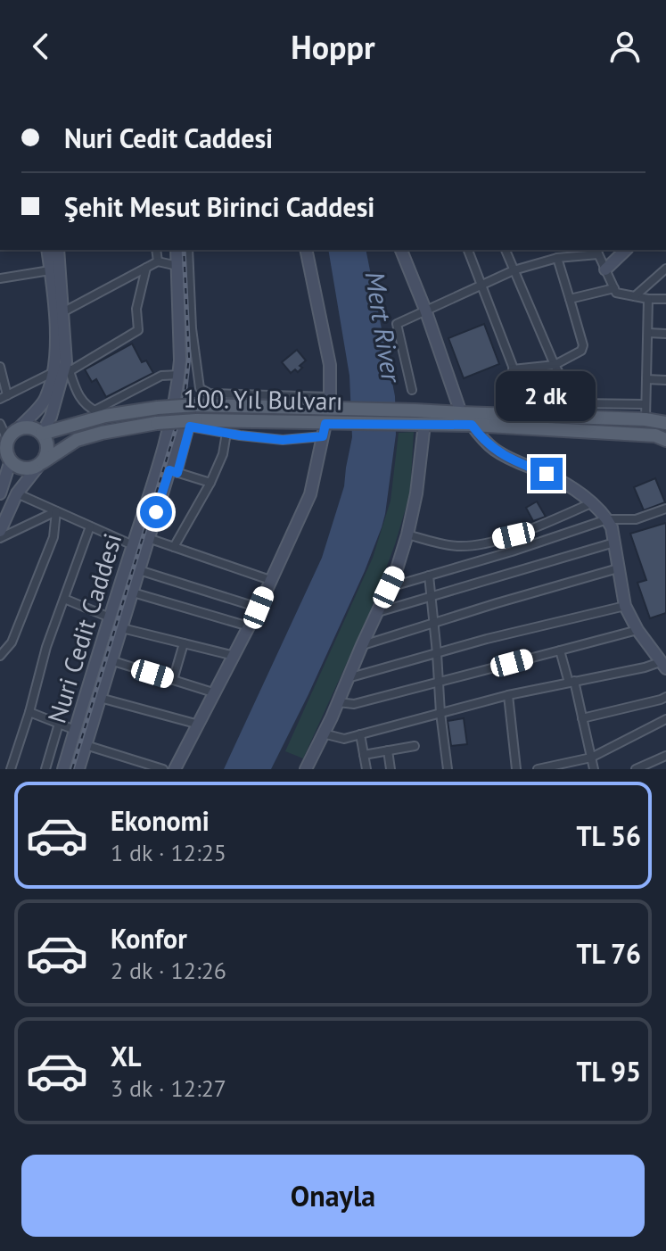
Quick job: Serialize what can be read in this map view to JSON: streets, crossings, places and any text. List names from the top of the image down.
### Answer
{
  "streets": {
    "main road": ["100. Yıl Bulvarı", "Nuri Cedit Caddesi"]
  },
  "water": ["Mert River"],
  "page": {
    "header": "Hoppr",
    "banner": ["Nuri Cedit Caddesi", "Şehit Mesut Birinci Caddesi"],
    "bubble": "2 dk",
    "list": [
      {
        "name": "Ekonomi",
        "note": "1 dk · 12:25",
        "value": "TL 56"
      },
      {
        "name": "Konfor",
        "note": "2 dk · 12:26",
        "value": "TL 76"
      },
      {
        "name": "XL",
        "note": "3 dk · 12:27",
        "value": "TL 95"
      }
    ],
    "buttons": "Onayla"
  }
}
